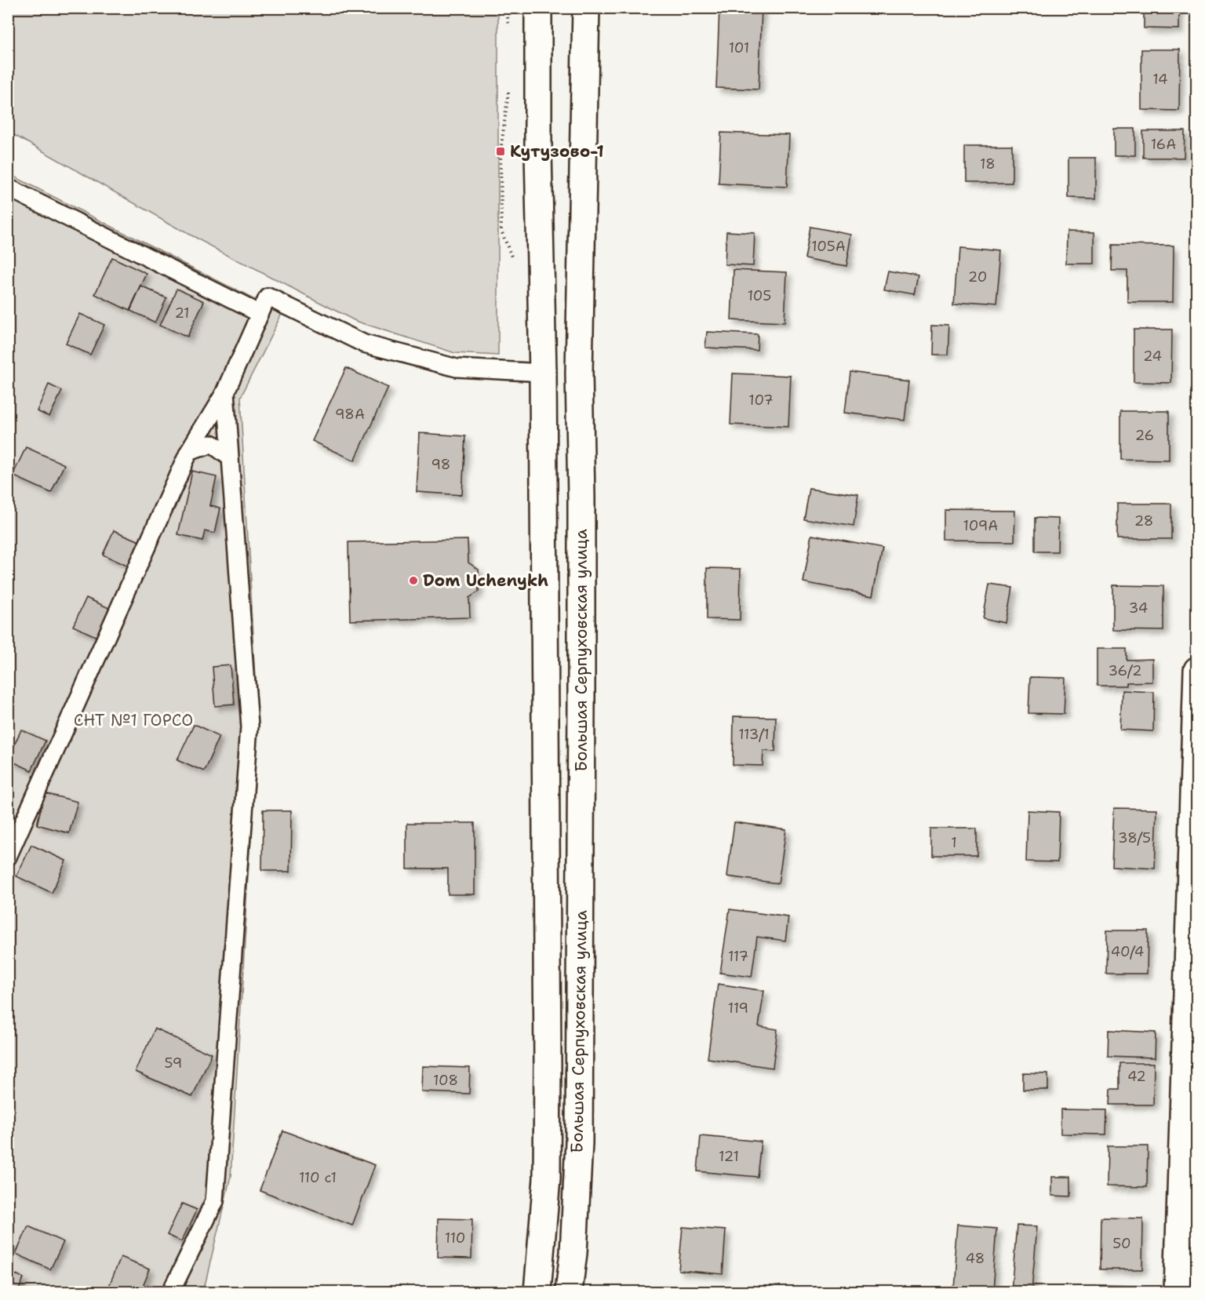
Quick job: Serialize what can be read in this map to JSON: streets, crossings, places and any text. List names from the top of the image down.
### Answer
{
  "streets": {
    "main road": ["Большая Серпуховская улица"]
  },
  "parks": ["СНТ №1 ГОРСО"],
  "places": {
    "transit": ["Кутузово-1"],
    "other": ["Dom Uchenykh"]
  },
  "house_numbers": [
    "101",
    "14",
    "16А",
    "18",
    "105А",
    "20",
    "105",
    "21",
    "24",
    "107",
    "98А",
    "26",
    "98",
    "28",
    "109А",
    "34",
    "36/2",
    "113/1",
    "38/5",
    "1",
    "40/4",
    "117",
    "119",
    "59",
    "42",
    "108",
    "121",
    "110 с1",
    "110",
    "50",
    "48"
  ]
}
